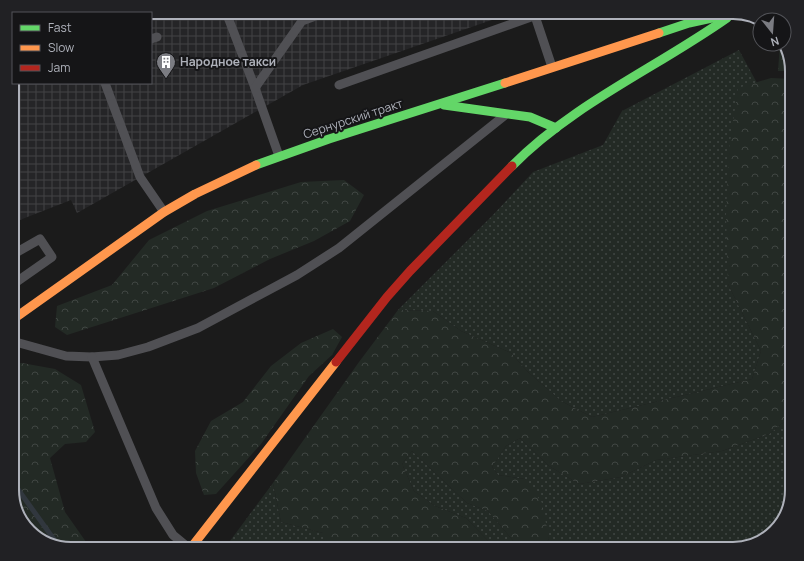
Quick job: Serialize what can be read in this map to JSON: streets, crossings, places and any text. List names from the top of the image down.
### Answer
{
  "streets": {
    "main road": ["Сернурский тракт"]
  },
  "places": {
    "building": ["Народное такси"]
  },
  "legend": ["Fast", "Slow", "Jam"],
  "north": "bottom"
}
